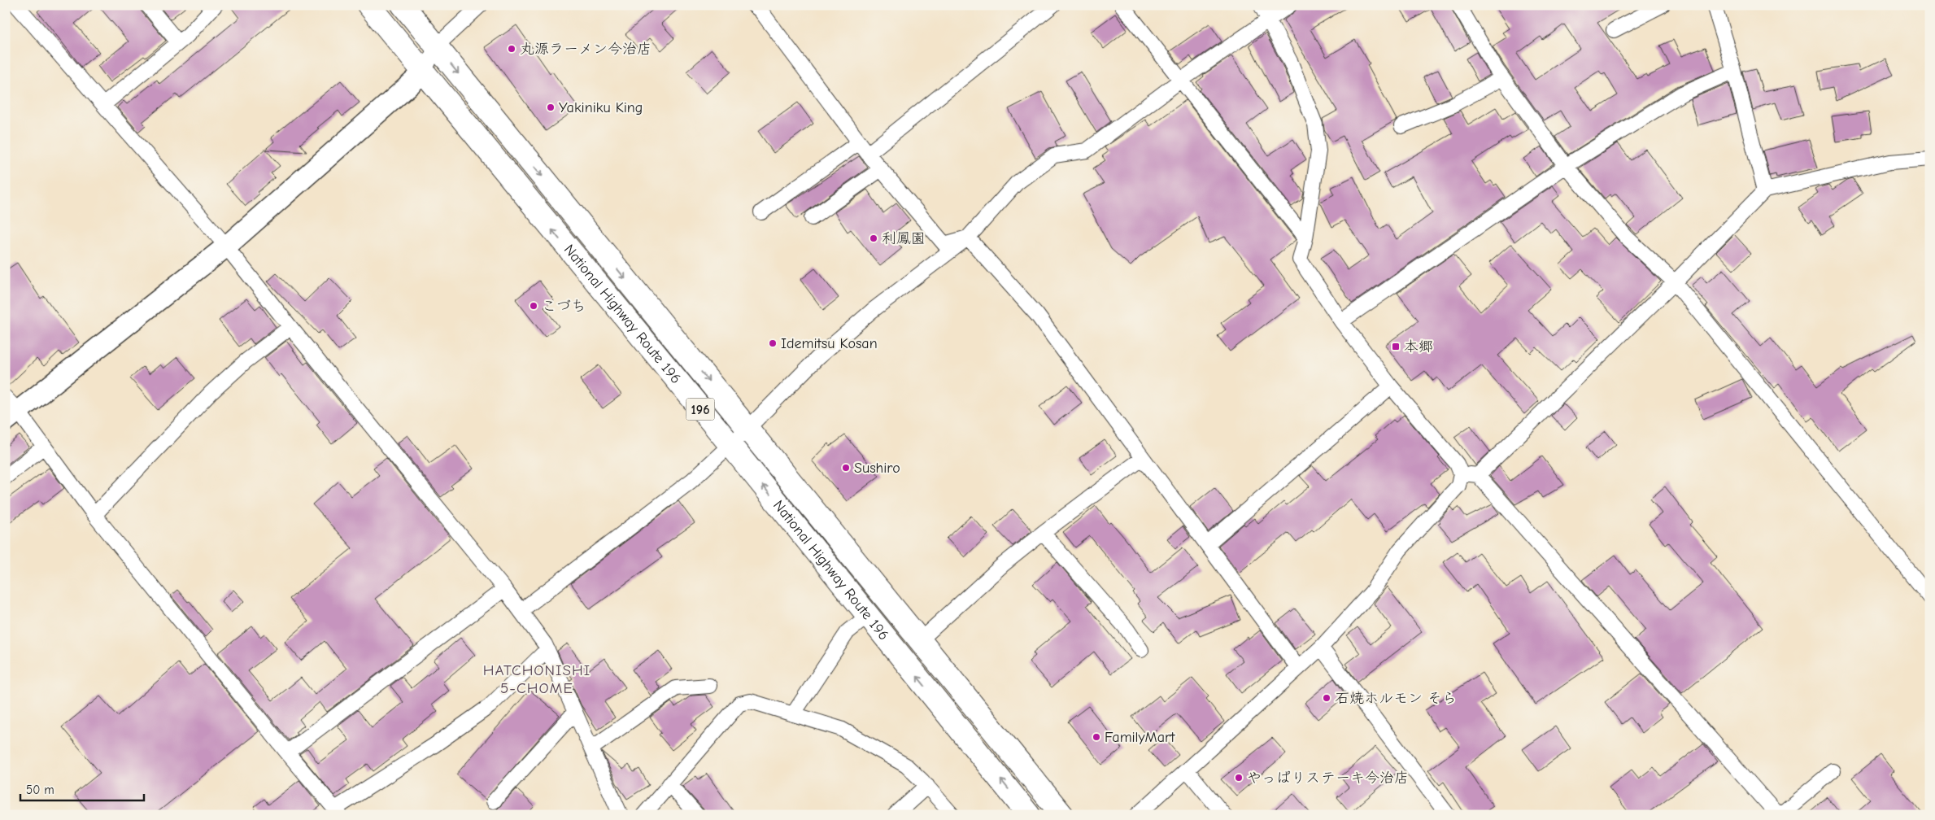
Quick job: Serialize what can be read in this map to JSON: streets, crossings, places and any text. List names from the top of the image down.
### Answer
{
  "streets": {
    "highway": ["National Highway Route 196", "196"]
  },
  "districts": ["HATCHONISHI 5-CHOME"],
  "places": {
    "other": [
      "丸源ラーメン今治店",
      "Yakiniku King",
      "利鳳園",
      "こづち",
      "Idemitsu Kosan",
      "Sushiro",
      "石焼ホルモン そら",
      "FamilyMart",
      "やっぱりステーキ今治店"
    ],
    "transit": ["本郷"]
  },
  "scale_bar": "50 m"
}
